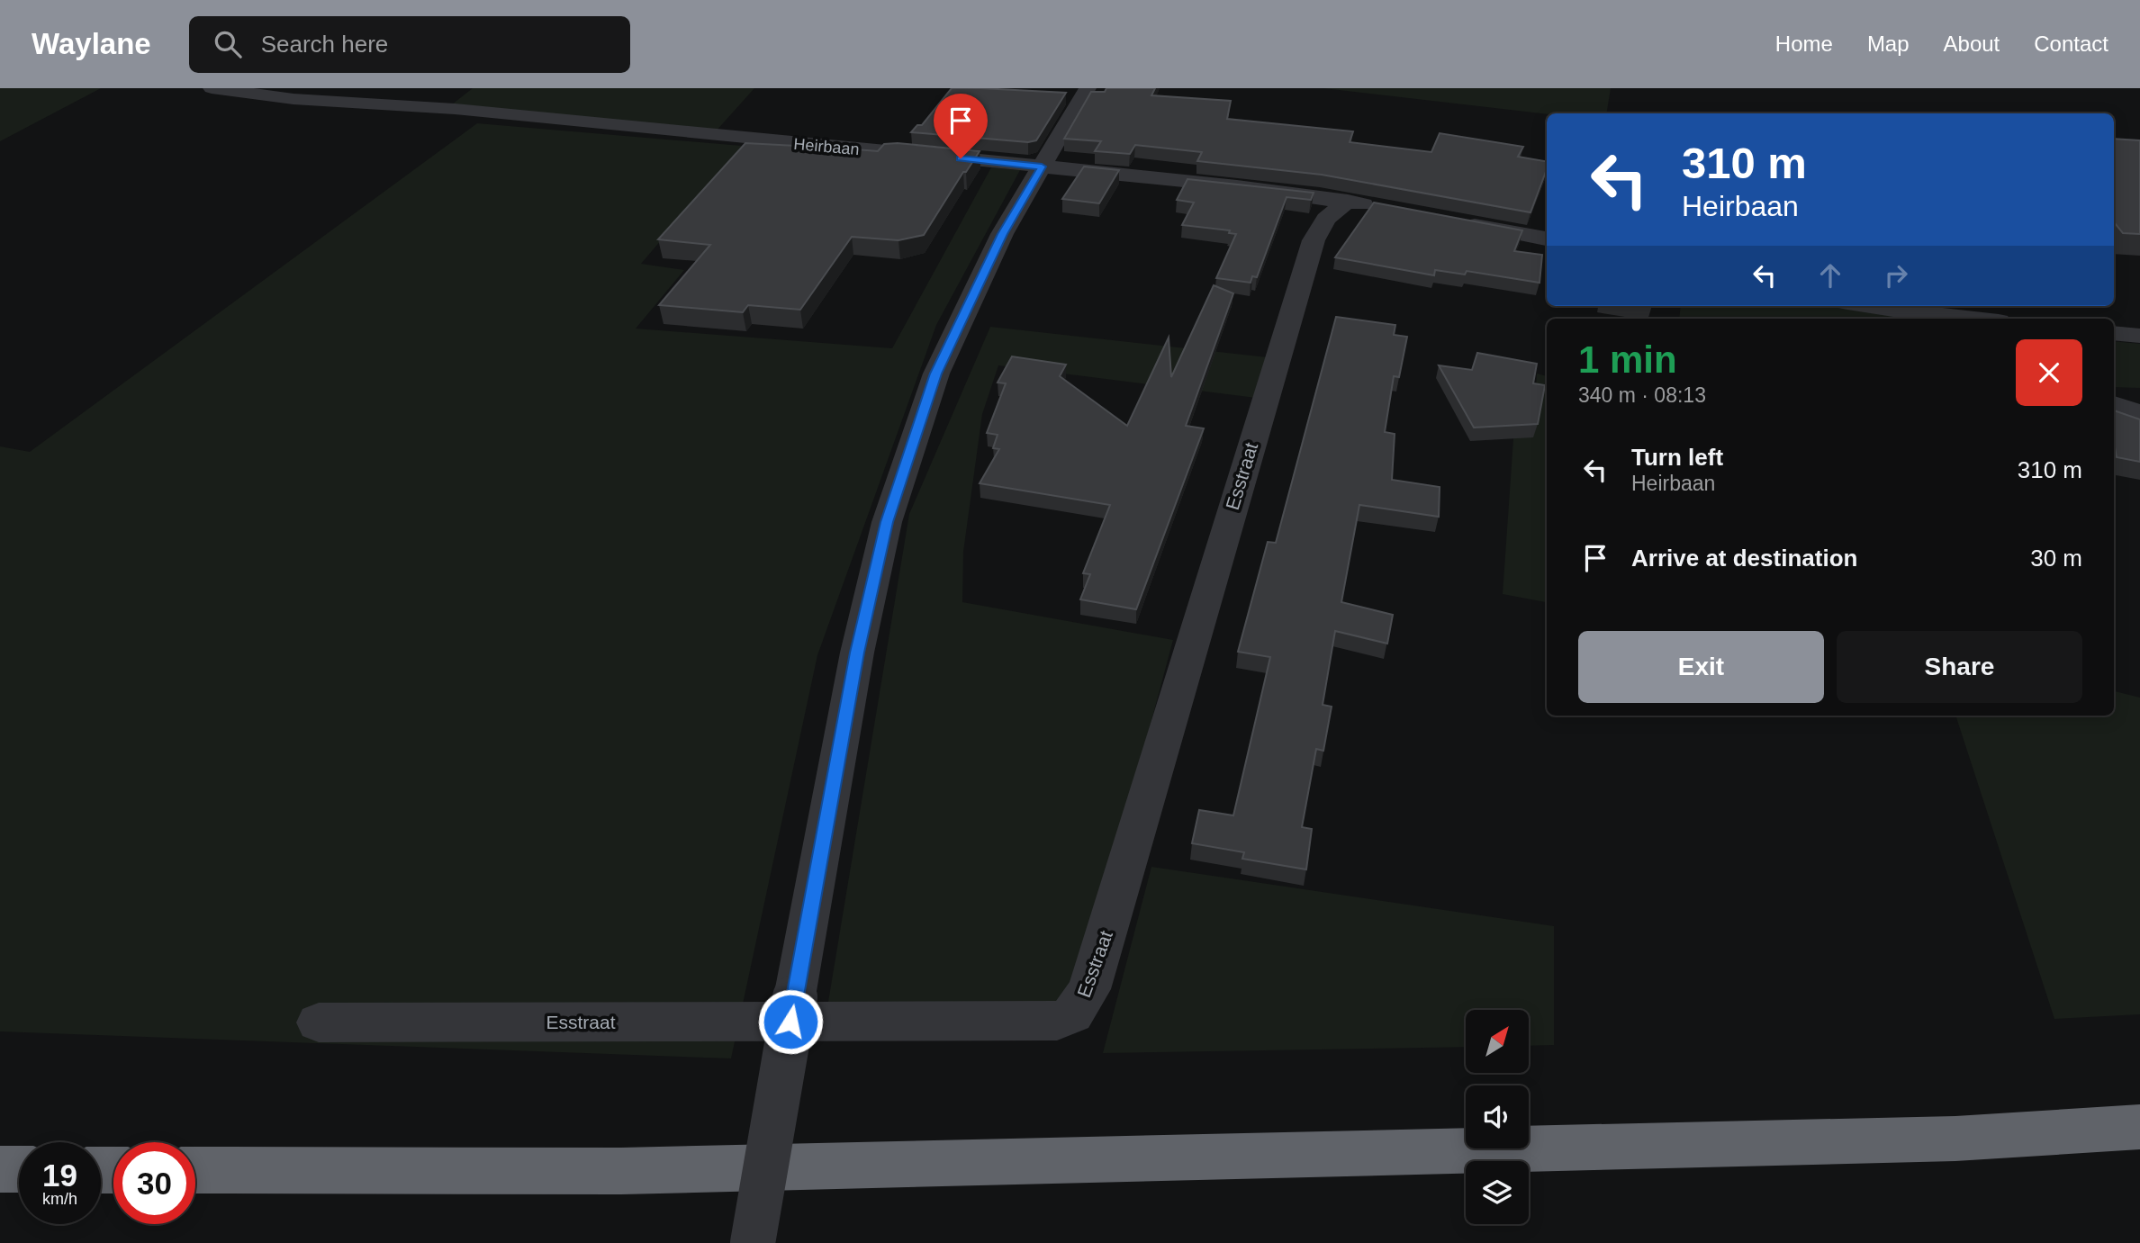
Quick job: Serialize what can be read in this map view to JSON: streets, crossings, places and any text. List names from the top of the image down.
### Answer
{
  "streets": {
    "street": ["Heirbaan", "Esstraat"]
  },
  "crossings": [
    ["Heirbaan", "Esstraat"]
  ],
  "north": "top right",
  "page": {
    "header": "Waylane",
    "search": "Search here",
    "nav": [
      "Home",
      "Map",
      "About",
      "Contact"
    ],
    "turn": ["310 m", "Heirbaan"],
    "heading": ["1 min", "340 m · 08:13"],
    "list": [
      {
        "name": "Turn left",
        "note": "Heirbaan",
        "value": "310 m"
      },
      {
        "name": "Arrive at destination",
        "value": "30 m"
      }
    ],
    "buttons": ["Exit", "Share"],
    "speed": "19 km/h",
    "limit": "30"
  }
}
